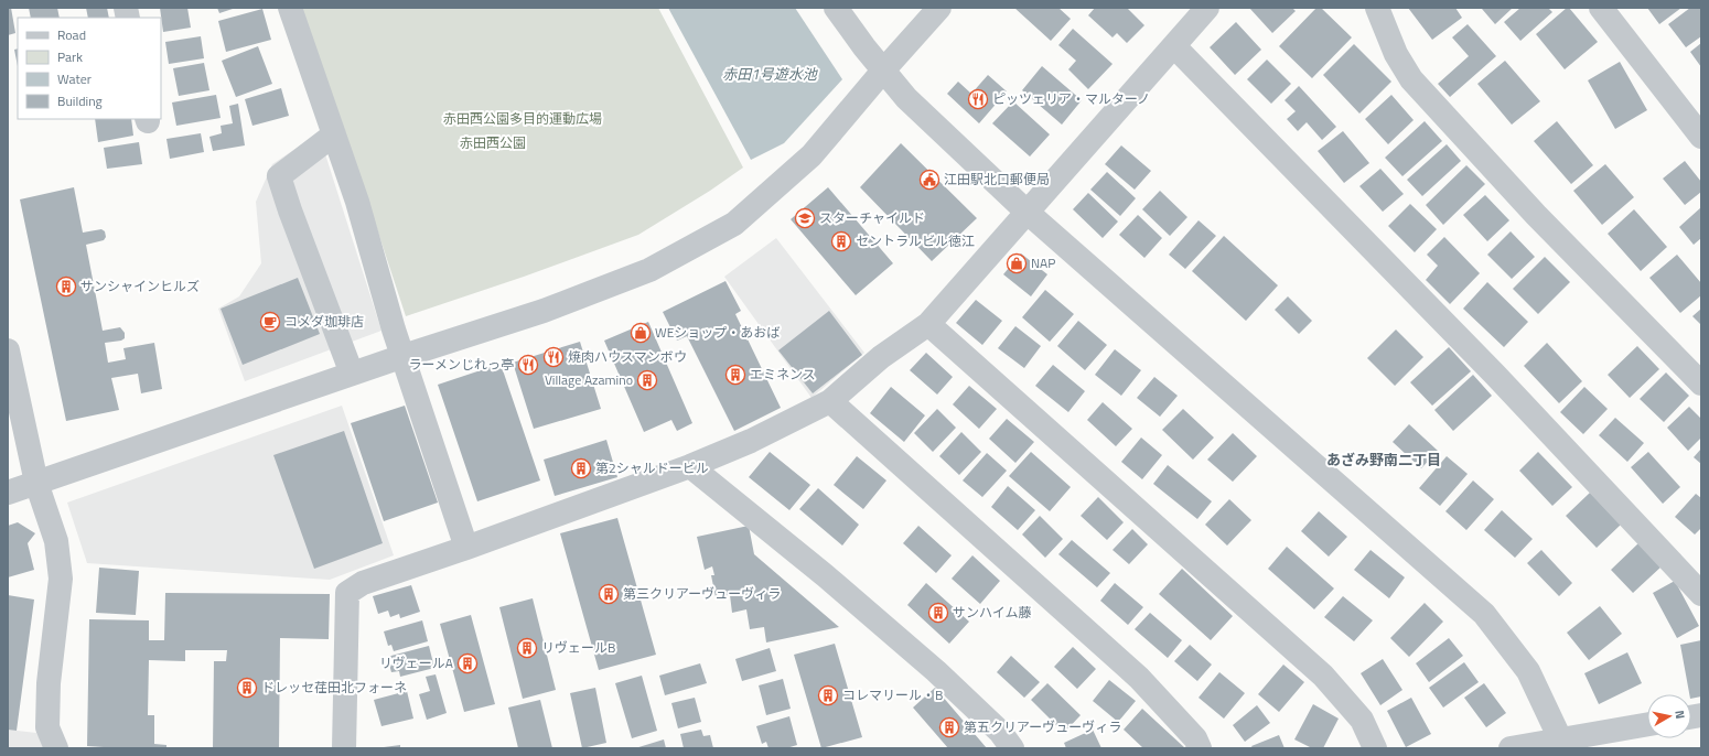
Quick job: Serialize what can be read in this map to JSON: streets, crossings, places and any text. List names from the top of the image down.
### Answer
{
  "districts": ["あざみ野南二丁目"],
  "water": ["赤田1号遊水池"],
  "parks": ["赤田西公園多目的運動広場", "赤田西公園"],
  "places": {
    "restaurant": ["ピッツェリア・マルターノ", "焼肉ハウスマンボウ", "ラーメンじれっ亭"],
    "public building": ["江田駅北口郵便局"],
    "school or university": ["スターチャイルド"],
    "building": [
      "セントラルビル徳江",
      "サンシャインヒルズ",
      "エミネンス",
      "Village Azamino",
      "第2シャルドービル",
      "第三クリアーヴューヴィラ",
      "サンハイム藤",
      "リヴェールB",
      "リヴェールA",
      "ドレッセ荏田北フォーネ",
      "コレマリール・B",
      "第五クリアーヴューヴィラ"
    ],
    "shop": ["NAP", "WEショップ・あおば"],
    "cafe": ["コメダ珈琲店"]
  },
  "legend": [
    "Road",
    "Park",
    "Water",
    "Building"
  ],
  "north": "right"
}
